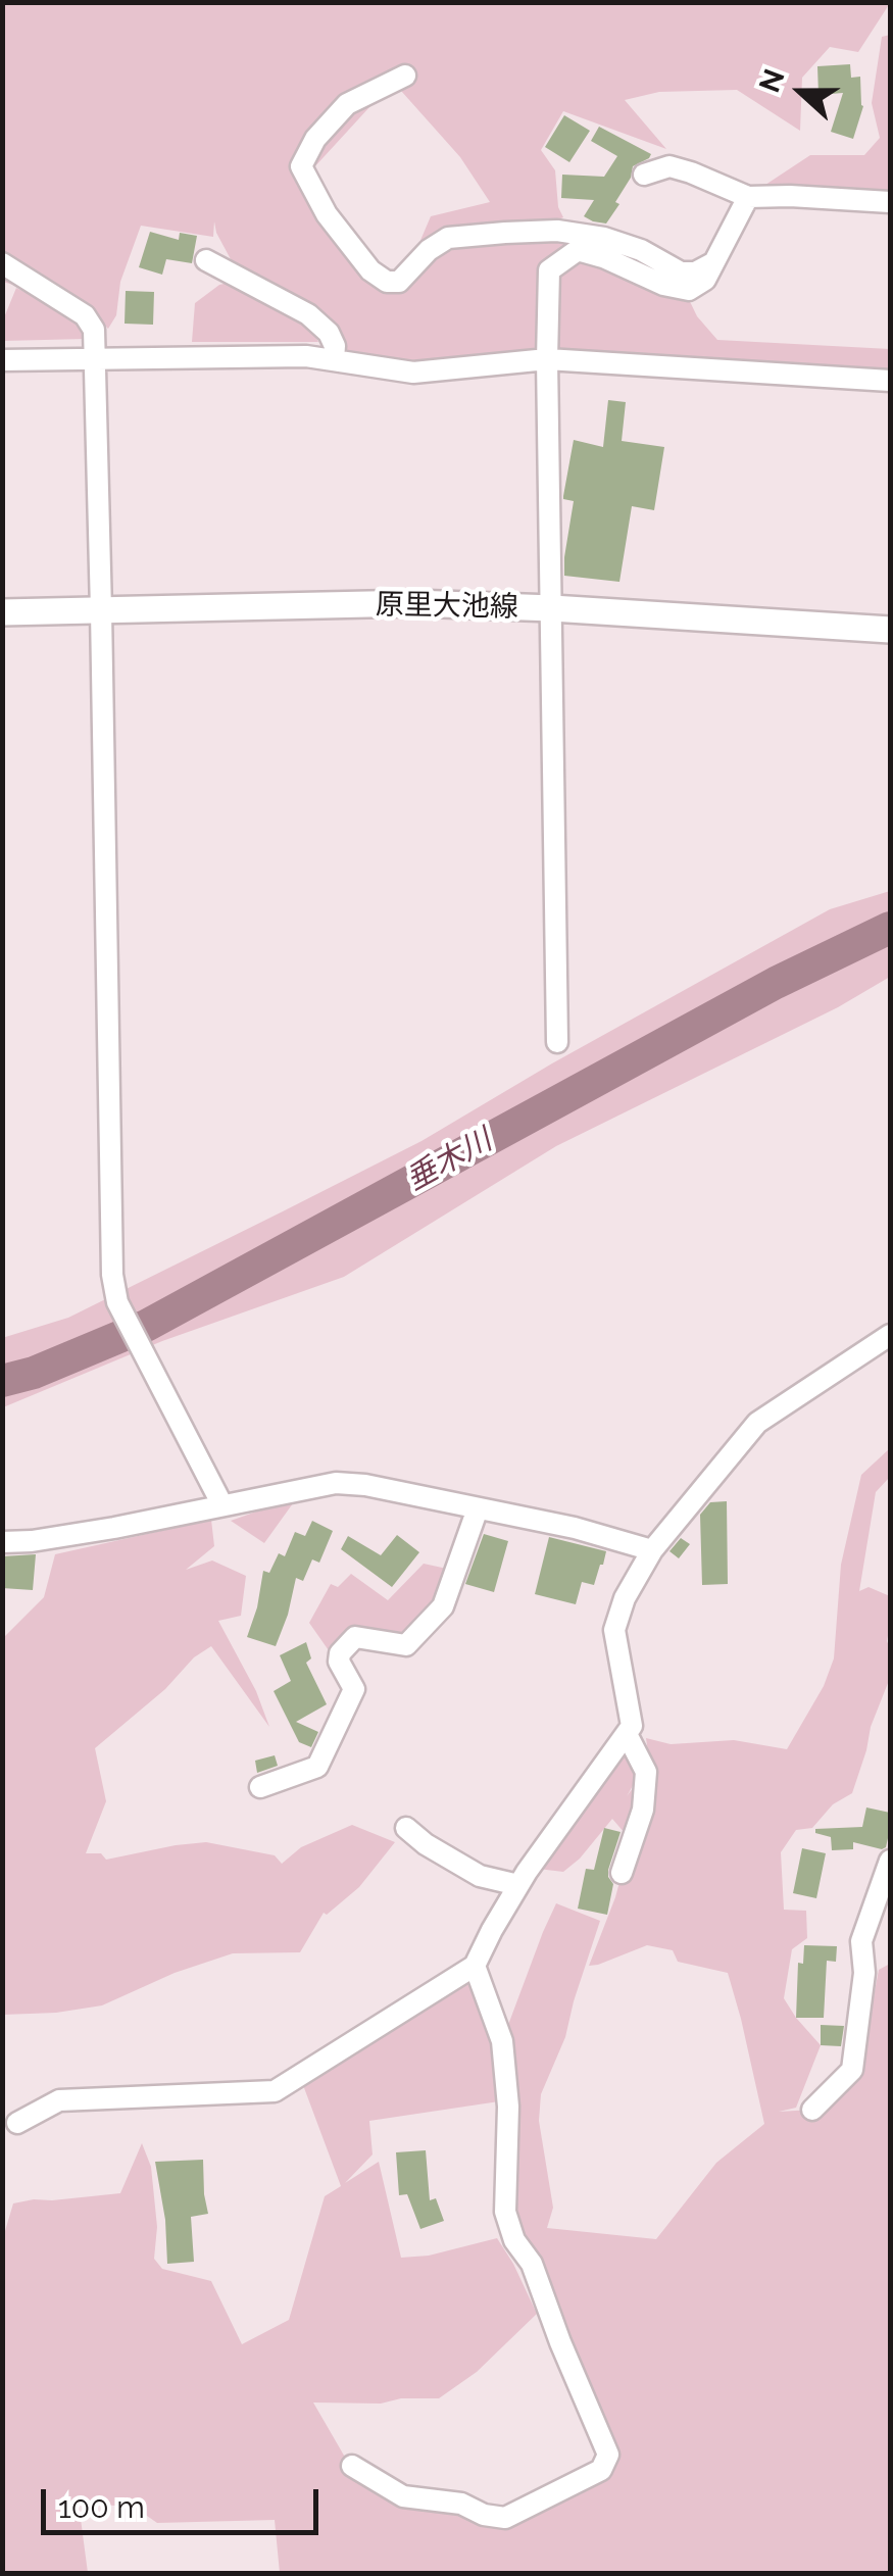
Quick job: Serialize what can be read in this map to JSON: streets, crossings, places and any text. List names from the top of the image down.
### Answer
{
  "streets": {
    "main road": ["原里大池線"]
  },
  "water": ["垂木川"],
  "scale_bar": "100 m",
  "north": "left"
}
